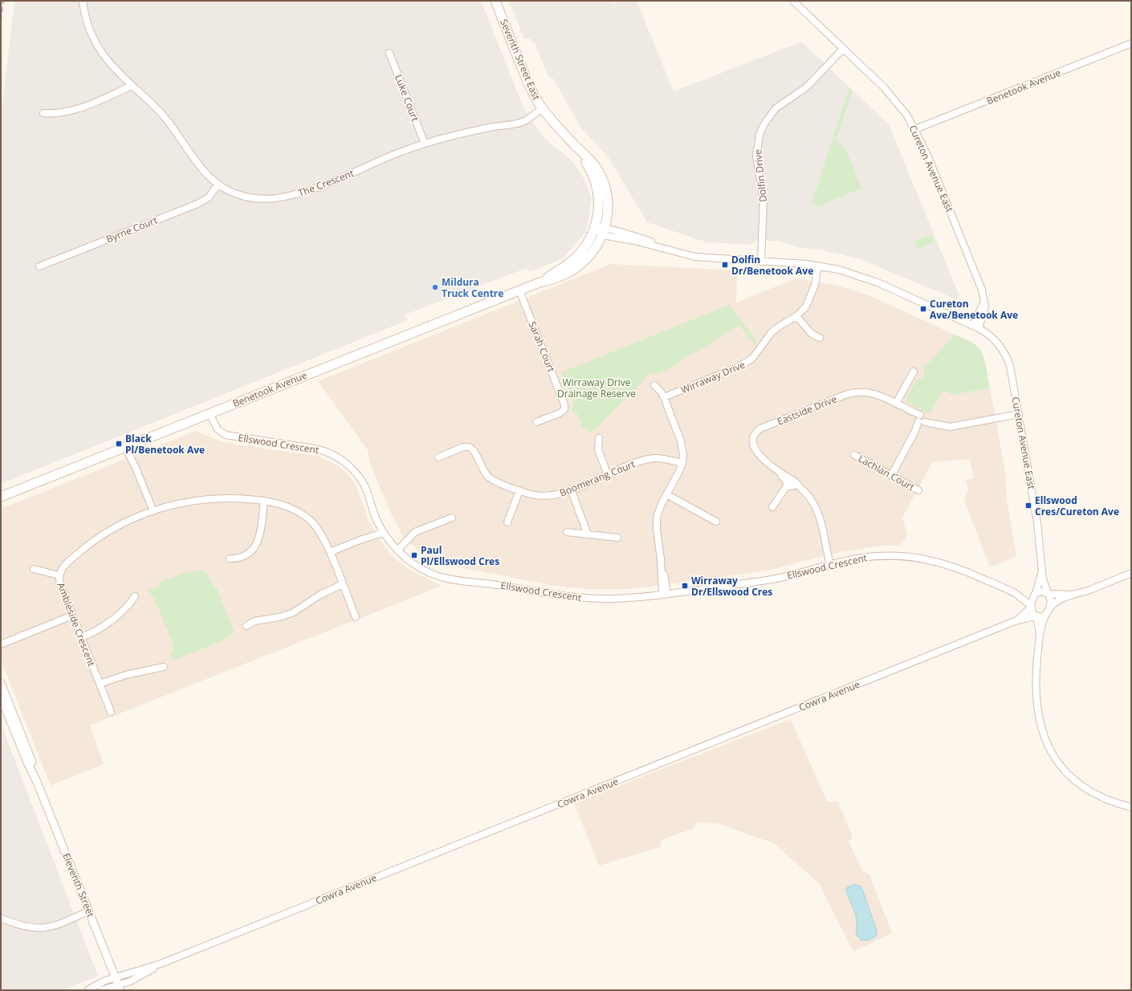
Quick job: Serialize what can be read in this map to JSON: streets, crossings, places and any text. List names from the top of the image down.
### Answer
{
  "streets": {
    "main road": ["Seventh Street East", "Benetook Avenue"],
    "street": [
      "Luke Court",
      "Cureton Avenue East",
      "Dolfin Drive",
      "The Crescent",
      "Byrne Court",
      "Sarah Court",
      "Wirraway Drive",
      "Eastside Drive",
      "Ellswood Crescent",
      "Lachlan Court",
      "Boomerang Court",
      "Ambleside Crescent",
      "Cowra Avenue",
      "Eleventh Street"
    ]
  },
  "crossings": [
    ["Seventh Street East", "Benetook Avenue"],
    ["Seventh Street East", "The Crescent"],
    ["Benetook Avenue", "Cureton Avenue East"],
    ["Benetook Avenue", "Sarah Court"],
    ["Benetook Avenue", "Ellswood Crescent"],
    ["Luke Court", "The Crescent"],
    ["Cureton Avenue East", "Dolfin Drive"],
    ["Cureton Avenue East", "Eastside Drive"],
    ["The Crescent", "Byrne Court"],
    ["Eastside Drive", "Ellswood Crescent"],
    ["Cowra Avenue", "Eleventh Street"]
  ],
  "parks": ["Wirraway Drive Drainage Reserve"],
  "places": {
    "transit": [
      "Dolfin Dr/Benetook Ave",
      "Cureton Ave/Benetook Ave",
      "Black Pl/Benetook Ave",
      "Ellswood Cres/Cureton Ave",
      "Paul Pl/Ellswood Cres",
      "Wirraway Dr/Ellswood Cres"
    ],
    "other": ["Mildura Truck Centre"]
  }
}
